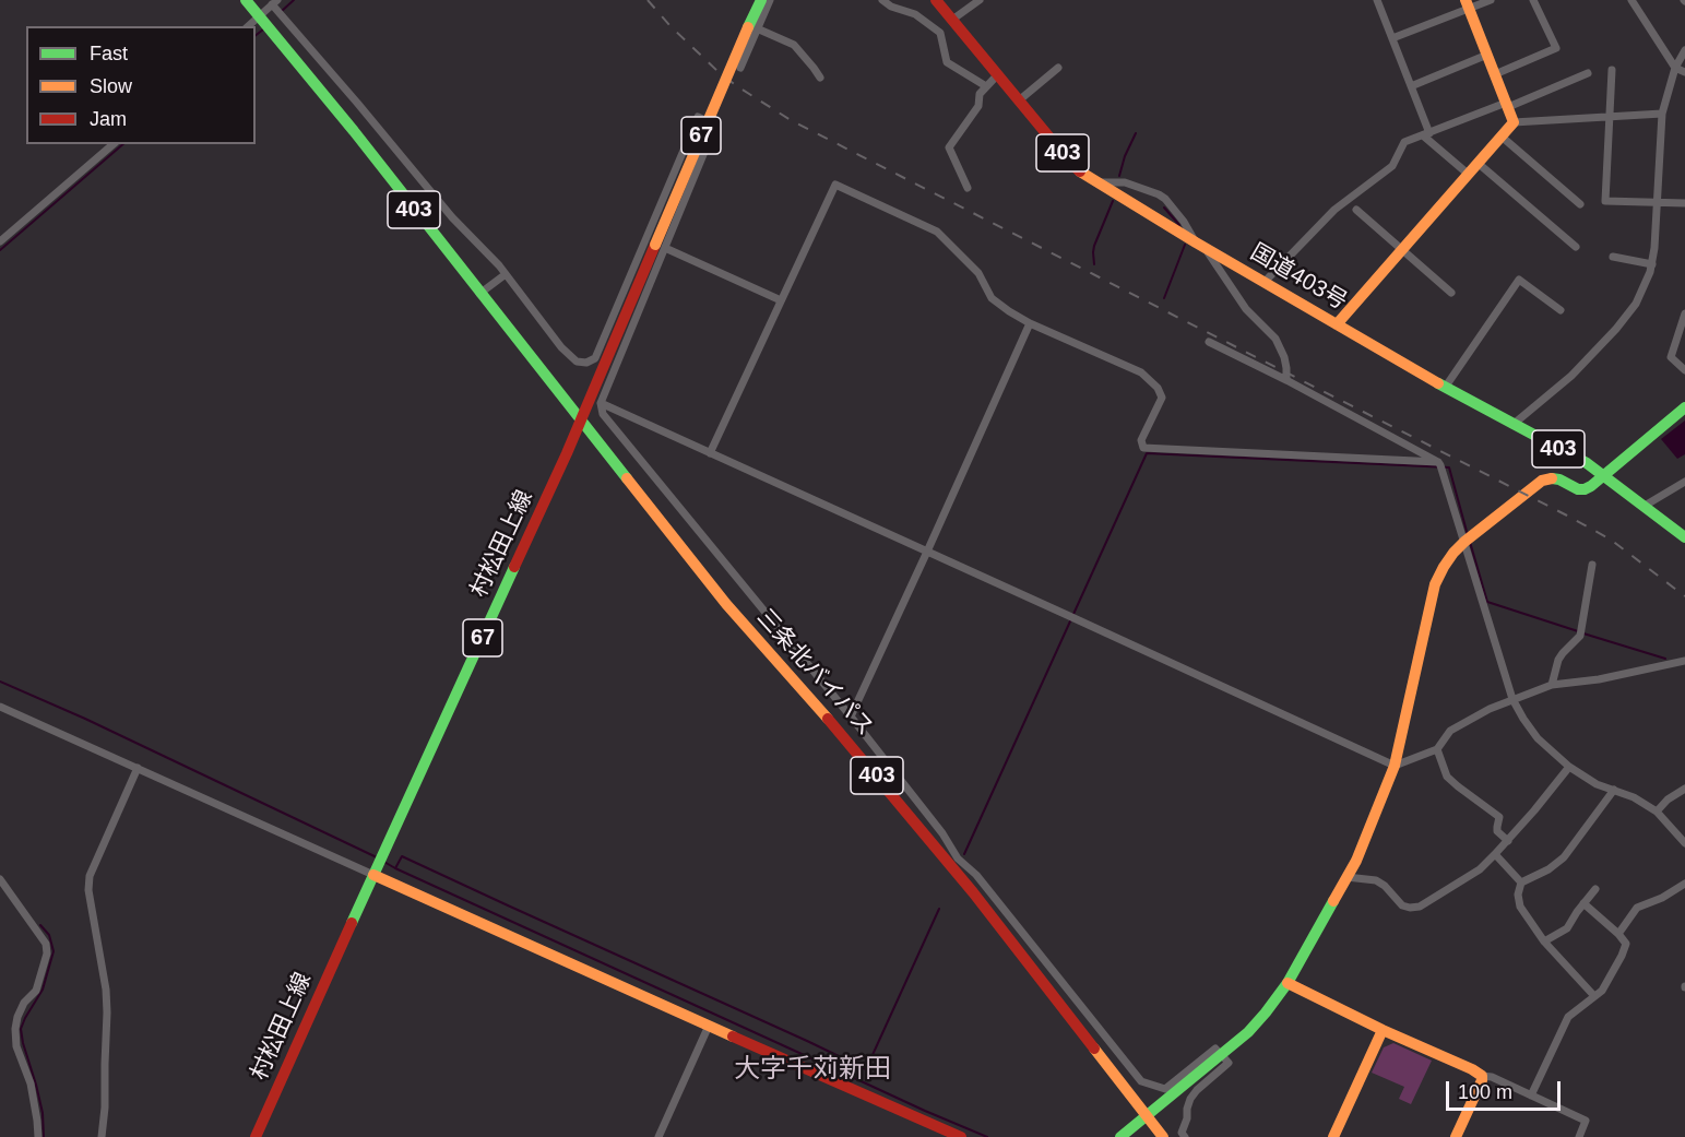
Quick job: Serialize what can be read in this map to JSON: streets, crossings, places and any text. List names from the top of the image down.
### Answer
{
  "streets": {
    "main road": [
      "67",
      "403",
      "国道403号",
      "村松田上線",
      "三条北バイパス"
    ]
  },
  "crossings": [
    ["403", "村松田上線"],
    ["403", "三条北バイパス"],
    ["村松田上線", "三条北バイパス"]
  ],
  "districts": ["大字千苅新田"],
  "legend": ["Fast", "Slow", "Jam"],
  "scale_bar": "100 m"
}
